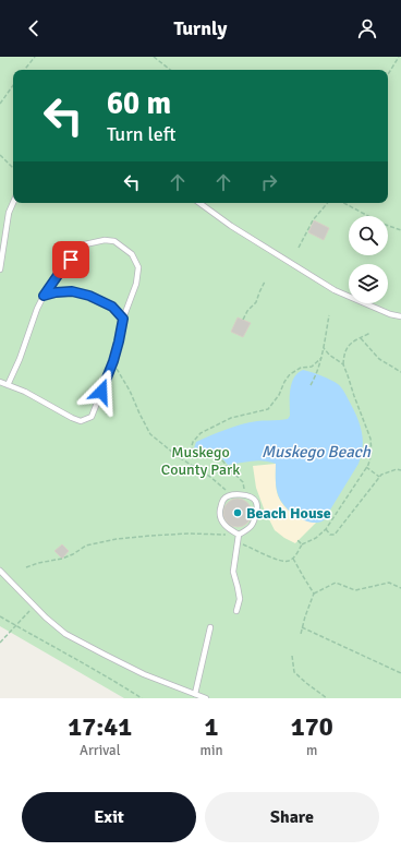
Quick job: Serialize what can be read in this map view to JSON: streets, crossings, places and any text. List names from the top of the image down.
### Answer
{
  "water": ["Muskego Beach"],
  "parks": ["Muskego County Park"],
  "places": ["Beach House"],
  "page": {
    "header": "Turnly",
    "turn": ["60 m", "Turn left"],
    "eta": [
      "17:41",
      "Arrival",
      "1",
      "min",
      "170",
      "m"
    ],
    "buttons": ["Exit", "Share"]
  }
}
